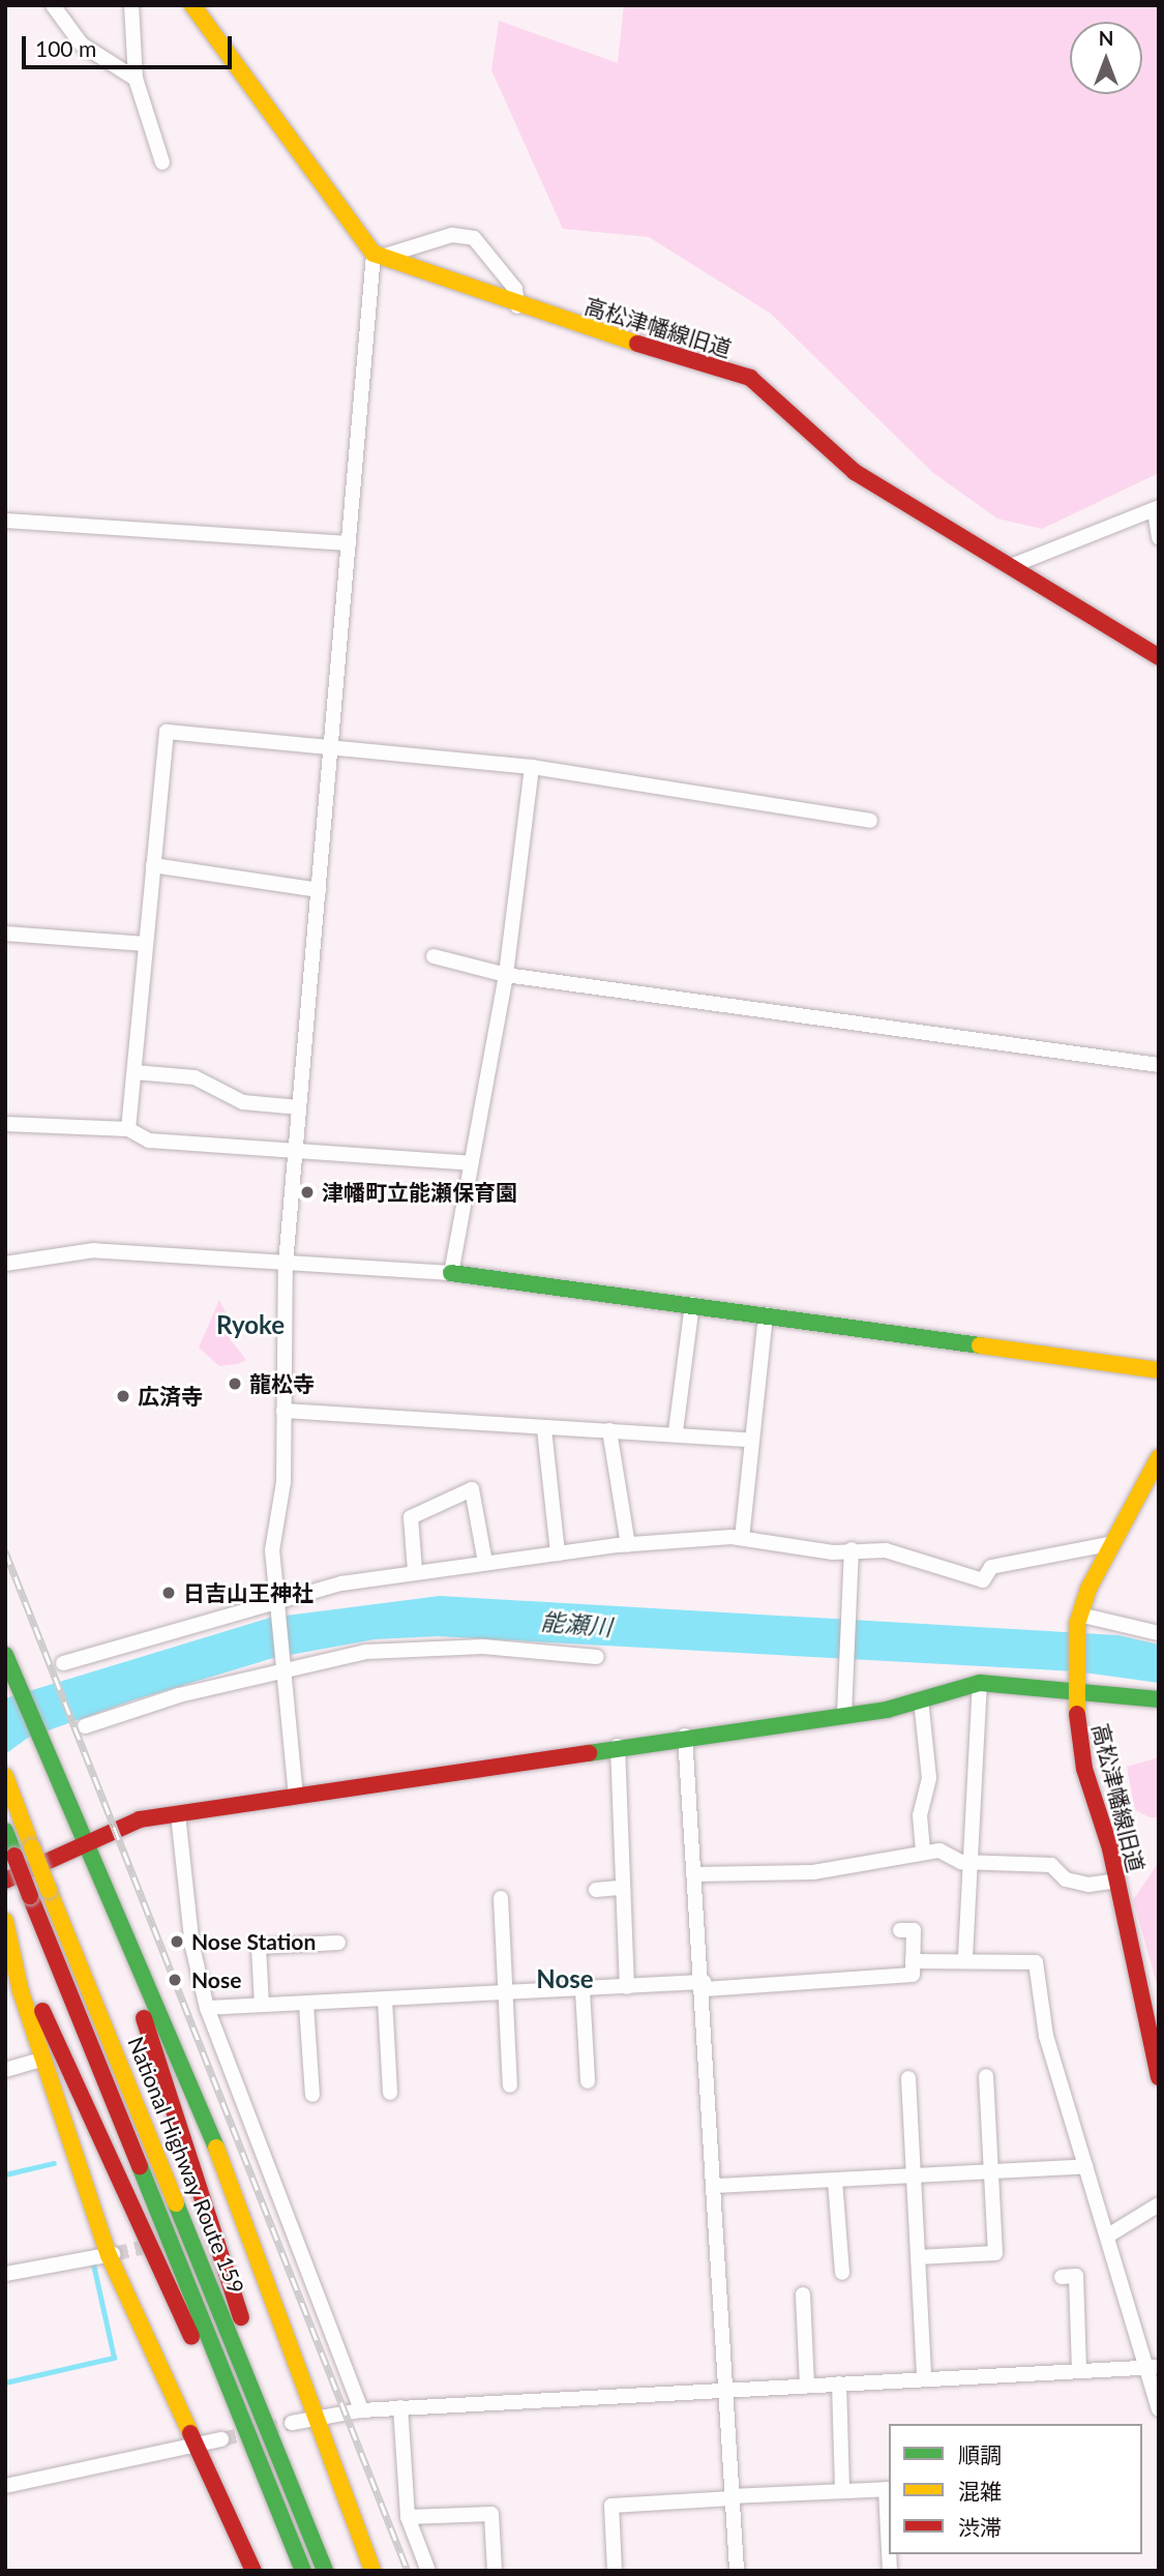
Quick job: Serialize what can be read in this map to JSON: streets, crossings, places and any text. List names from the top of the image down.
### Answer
{
  "streets": {
    "main road": ["高松津幡線旧道", "National Highway Route 159"]
  },
  "districts": ["Ryoke", "Nose"],
  "water": ["能瀬川"],
  "places": [
    "津幡町立能瀬保育園",
    "龍松寺",
    "広済寺",
    "日吉山王神社",
    "Nose Station",
    "Nose"
  ],
  "legend": ["順調", "混雑", "渋滞"],
  "scale_bar": "100 m",
  "north": "top"
}
